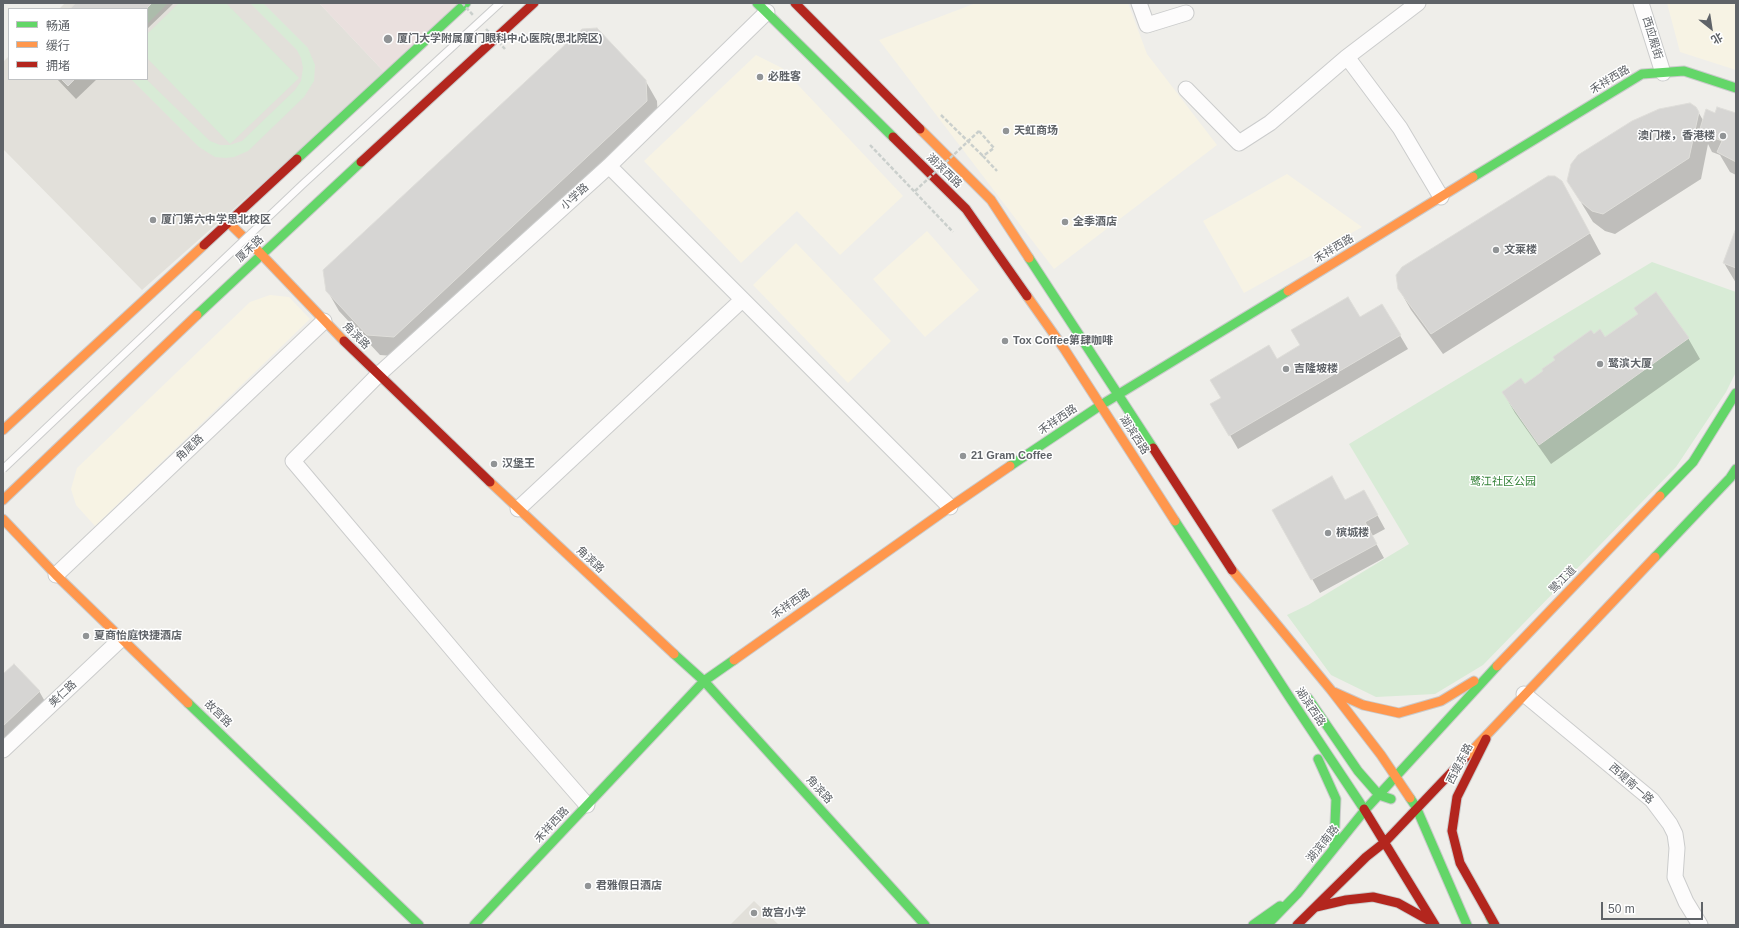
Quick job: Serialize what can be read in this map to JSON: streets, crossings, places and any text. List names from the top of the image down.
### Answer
{
  "streets": {
    "main road": [
      "禾祥西路",
      "湖滨西路",
      "厦禾路",
      "角滨路",
      "鹭江道",
      "故宫路",
      "西堤东路",
      "湖滨南路"
    ],
    "street": [
      "西应殿街",
      "小学路",
      "角尾路",
      "美仁路",
      "西堤南一路"
    ]
  },
  "crossings": [
    ["西应殿街", "禾祥西路"],
    ["禾祥西路", "湖滨西路"],
    ["禾祥西路", "小学路"],
    ["禾祥西路", "角滨路"],
    ["湖滨西路", "小学路"],
    ["湖滨西路", "鹭江道"],
    ["湖滨西路", "湖滨南路"],
    ["小学路", "角滨路"],
    ["厦禾路", "角滨路"],
    ["角滨路", "角尾路"],
    ["角尾路", "故宫路"],
    ["鹭江道", "湖滨南路"],
    ["美仁路", "故宫路"]
  ],
  "parks": ["鹭江社区公园"],
  "places": [
    "厦门大学附属厦门眼科中心医院(思北院区)",
    "必胜客",
    "天虹商场",
    "澳门楼，香港楼",
    "厦门第六中学思北校区",
    "全季酒店",
    "文莱楼",
    "Tox Coffee第肆咖啡",
    "鹭滨大厦",
    "吉隆坡楼",
    "21 Gram Coffee",
    "汉堡王",
    "槟城楼",
    "夏商怡庭快捷酒店",
    "君雅假日酒店",
    "故宫小学"
  ],
  "legend": ["畅通", "缓行", "拥堵"],
  "scale_bar": "50 m",
  "north": "bottom right"
}
